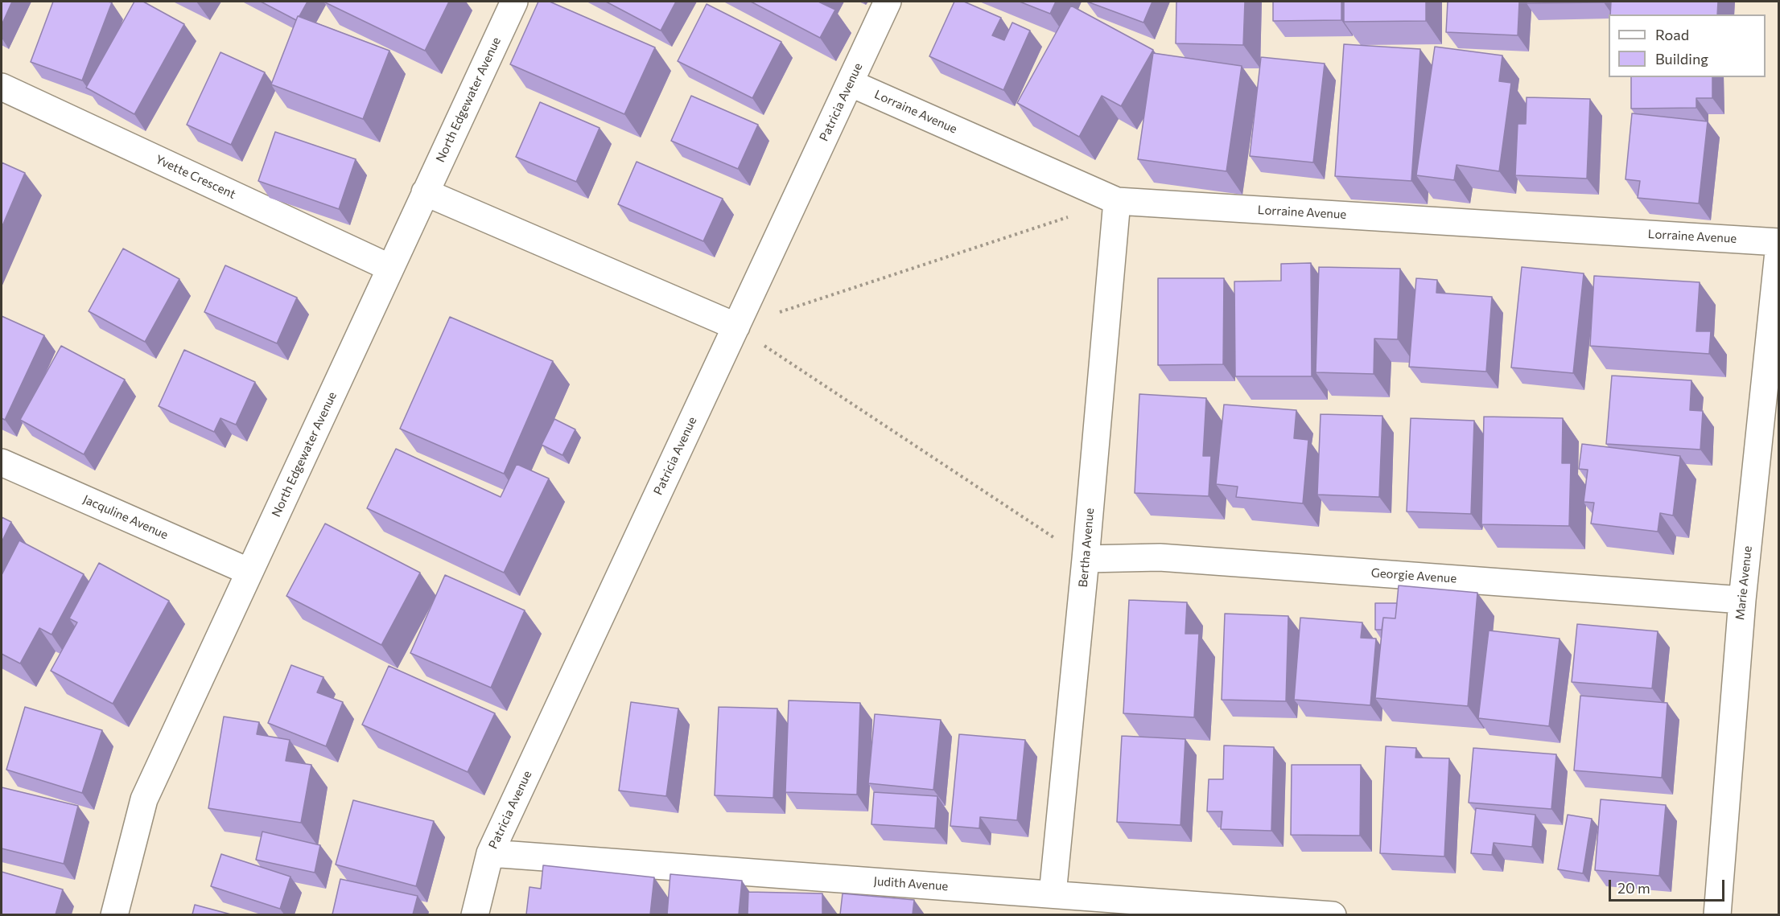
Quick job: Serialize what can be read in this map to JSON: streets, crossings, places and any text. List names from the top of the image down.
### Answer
{
  "streets": {
    "street": [
      "North Edgewater Avenue",
      "Patricia Avenue",
      "Lorraine Avenue",
      "Yvette Crescent",
      "Jacquline Avenue",
      "Bertha Avenue",
      "Georgie Avenue",
      "Marie Avenue",
      "Judith Avenue"
    ]
  },
  "crossings": [
    ["North Edgewater Avenue", "Yvette Crescent"],
    ["North Edgewater Avenue", "Jacquline Avenue"],
    ["Patricia Avenue", "Lorraine Avenue"],
    ["Patricia Avenue", "Judith Avenue"],
    ["Lorraine Avenue", "Bertha Avenue"],
    ["Bertha Avenue", "Georgie Avenue"],
    ["Bertha Avenue", "Judith Avenue"],
    ["Georgie Avenue", "Marie Avenue"]
  ],
  "legend": ["Road", "Building"],
  "scale_bar": "20 m"
}
